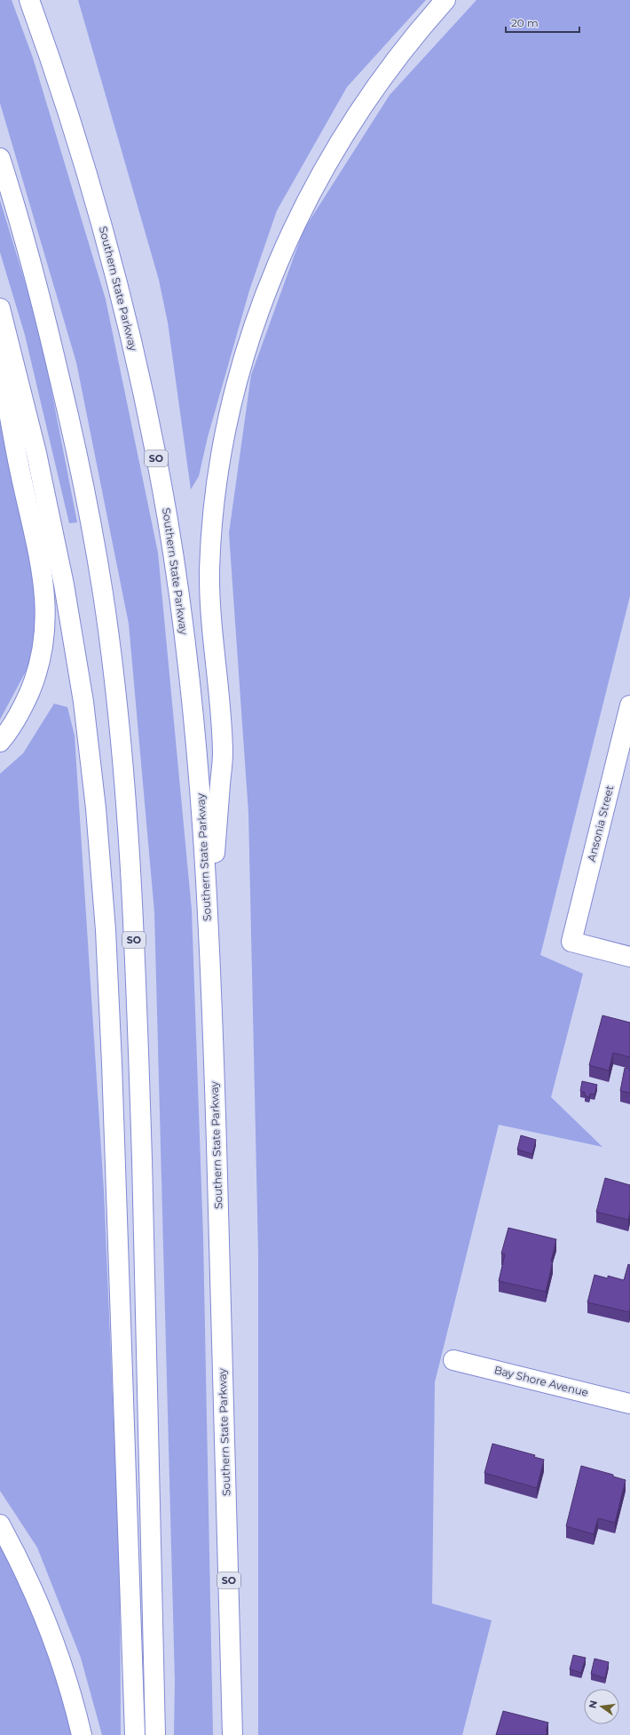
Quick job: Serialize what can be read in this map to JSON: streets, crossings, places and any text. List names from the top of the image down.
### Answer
{
  "streets": {
    "main road": [
      "Southern State Parkway",
      "SO",
      "Ansonia Street",
      "Bay Shore Avenue"
    ]
  },
  "scale_bar": "20 m",
  "north": "left"
}
